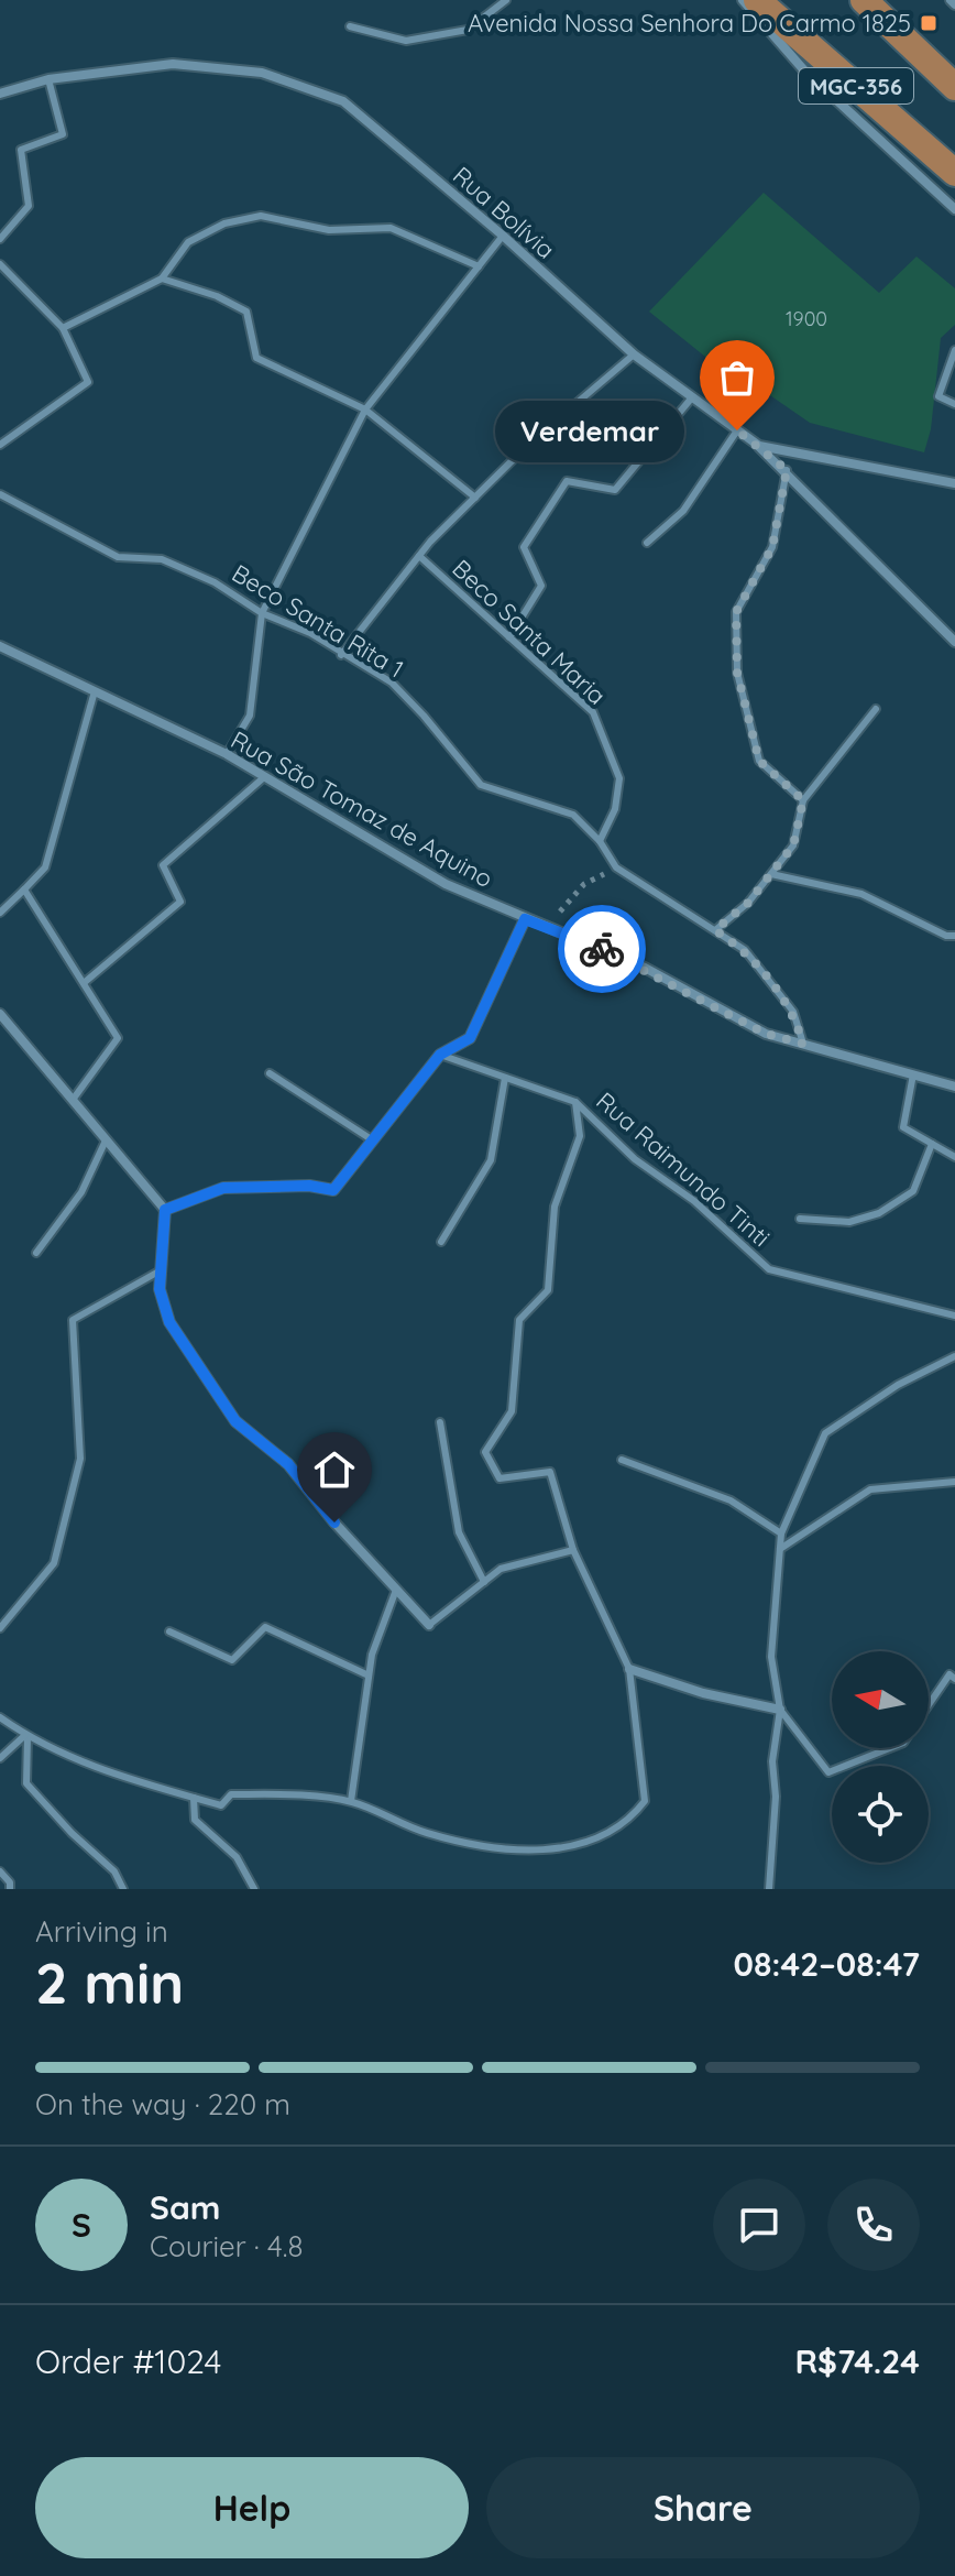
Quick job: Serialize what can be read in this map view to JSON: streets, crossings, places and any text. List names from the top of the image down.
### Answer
{
  "streets": {
    "main road": ["MGC-356"],
    "street": ["Rua Bolívia", "Rua São Tomaz de Aquino"],
    "lane": ["Beco Santa Rita 1", "Beco Santa Maria", "Rua Raimundo Tinti"]
  },
  "crossings": [
    ["Beco Santa Rita 1", "Beco Santa Maria"],
    ["Beco Santa Rita 1", "Rua São Tomaz de Aquino"]
  ],
  "places": {
    "transit": ["Avenida Nossa Senhora Do Carmo 1825"],
    "other": ["Verdemar"]
  },
  "house_numbers": ["1900"],
  "north": "left",
  "page": {
    "bubble": "Verdemar",
    "heading": ["2 min", "Arriving in", "08:42–08:47"],
    "panel": [
      "Sam",
      "Courier · 4.8",
      "Order #1024",
      "R$74.24"
    ],
    "bar": "On the way · 220 m",
    "round": "S",
    "buttons": ["Help", "Share"]
  }
}
